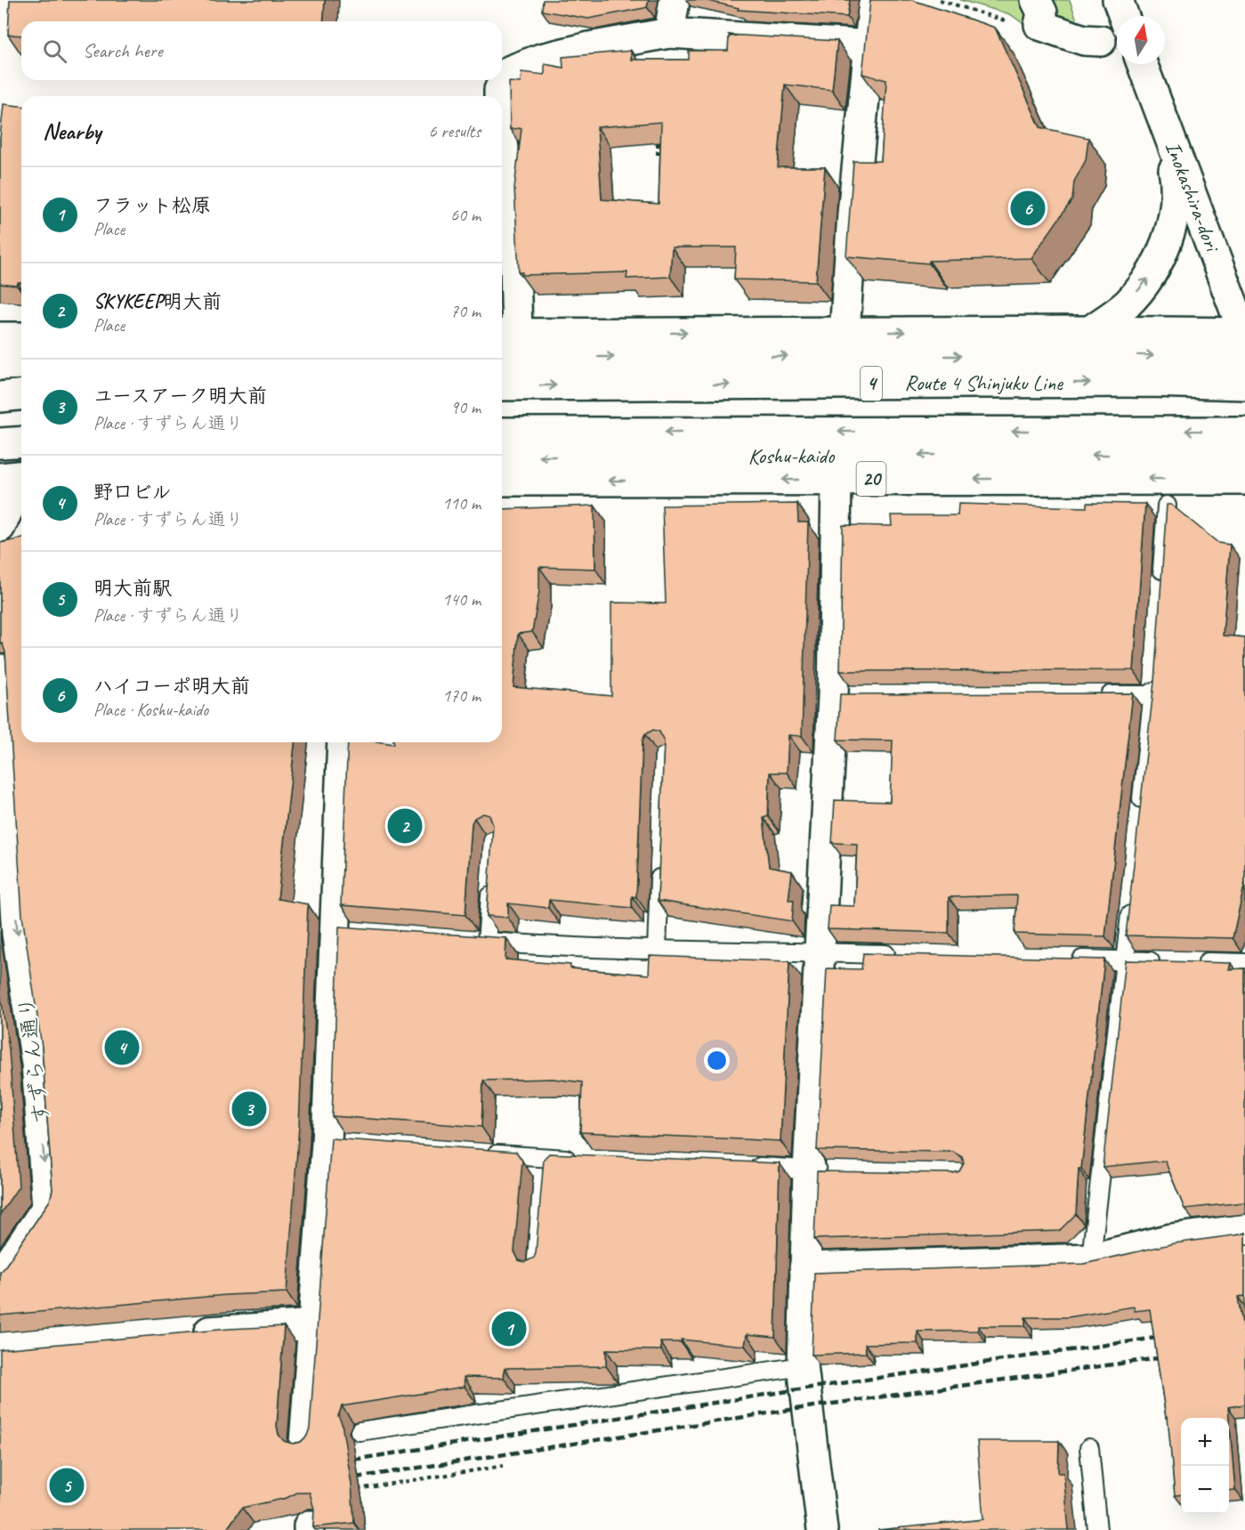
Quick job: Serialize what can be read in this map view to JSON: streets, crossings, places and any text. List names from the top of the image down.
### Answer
{
  "streets": {
    "main road": [
      "Inokashira-dori",
      "Route 4 Shinjuku Line",
      "4",
      "Koshu-kaido",
      "20",
      "すずらん通り"
    ]
  },
  "one_way": ["すずらん通り"],
  "north": "top",
  "page": {
    "search": "Search here",
    "heading": ["Nearby", "6 results"],
    "list": [
      {
        "mark": "1",
        "name": "フラット松原",
        "note": "Place",
        "value": "60 m"
      },
      {
        "mark": "2",
        "name": "SKYKEEP明大前",
        "note": "Place",
        "value": "70 m"
      },
      {
        "mark": "3",
        "name": "ユースアーク明大前",
        "note": "Place · すずらん通り",
        "value": "90 m"
      },
      {
        "mark": "4",
        "name": "野口ビル",
        "note": "Place · すずらん通り",
        "value": "110 m"
      },
      {
        "mark": "5",
        "name": "明大前駅",
        "note": "Place · すずらん通り",
        "value": "140 m"
      },
      {
        "mark": "6",
        "name": "ハイコーポ明大前",
        "note": "Place · Koshu-kaido",
        "value": "170 m"
      }
    ],
    "pins": [
      "6",
      "2",
      "4",
      "3",
      "1",
      "5"
    ],
    "map_buttons": ["+", "−"]
  }
}
